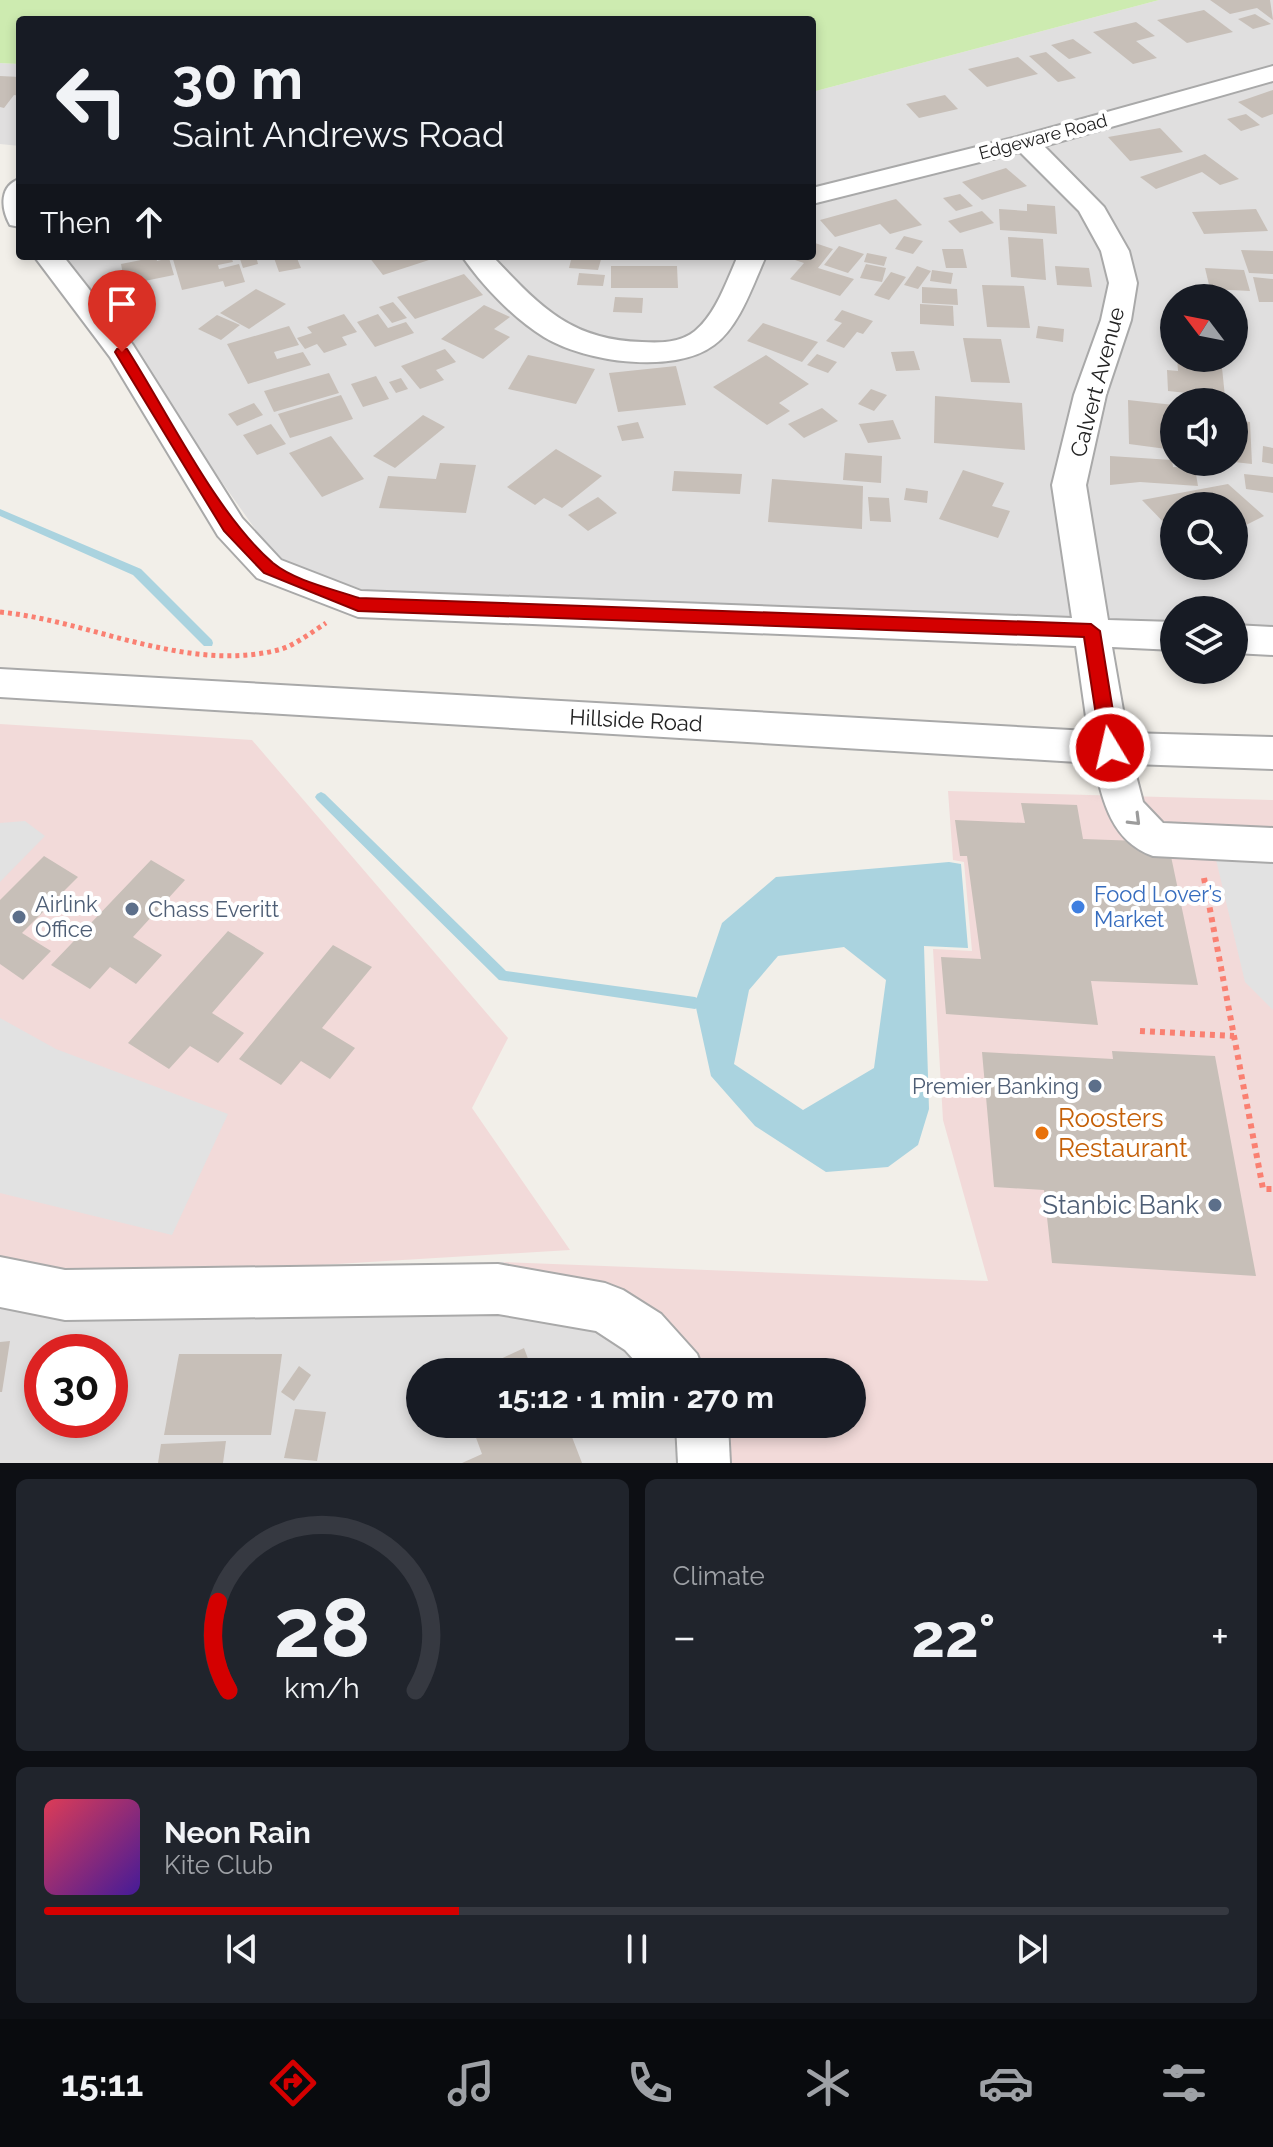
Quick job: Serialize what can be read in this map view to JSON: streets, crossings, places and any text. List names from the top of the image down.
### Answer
{
  "streets": {
    "street": ["Edgeware Road", "Calvert Avenue", "Hillside Road"]
  },
  "crossings": [
    ["Edgeware Road", "Calvert Avenue"],
    ["Calvert Avenue", "Hillside Road"]
  ],
  "places": [
    "Food Lover’s Market",
    "Chass Everitt",
    "Airlink Office",
    "Premier Banking",
    "Roosters Restaurant",
    "Stanbic Bank"
  ],
  "north": "top left",
  "page": {
    "turn": ["30 m", "Saint Andrews Road"],
    "then": "Then",
    "limit": "30",
    "trip": "15:12 · 1 min · 270 m",
    "tile": "Climate",
    "heat": ["−", "22°", "+"],
    "song": ["Neon Rain", "Kite Club"],
    "tabs": "15:11",
    "gauge": ["28", "km/h"]
  }
}
